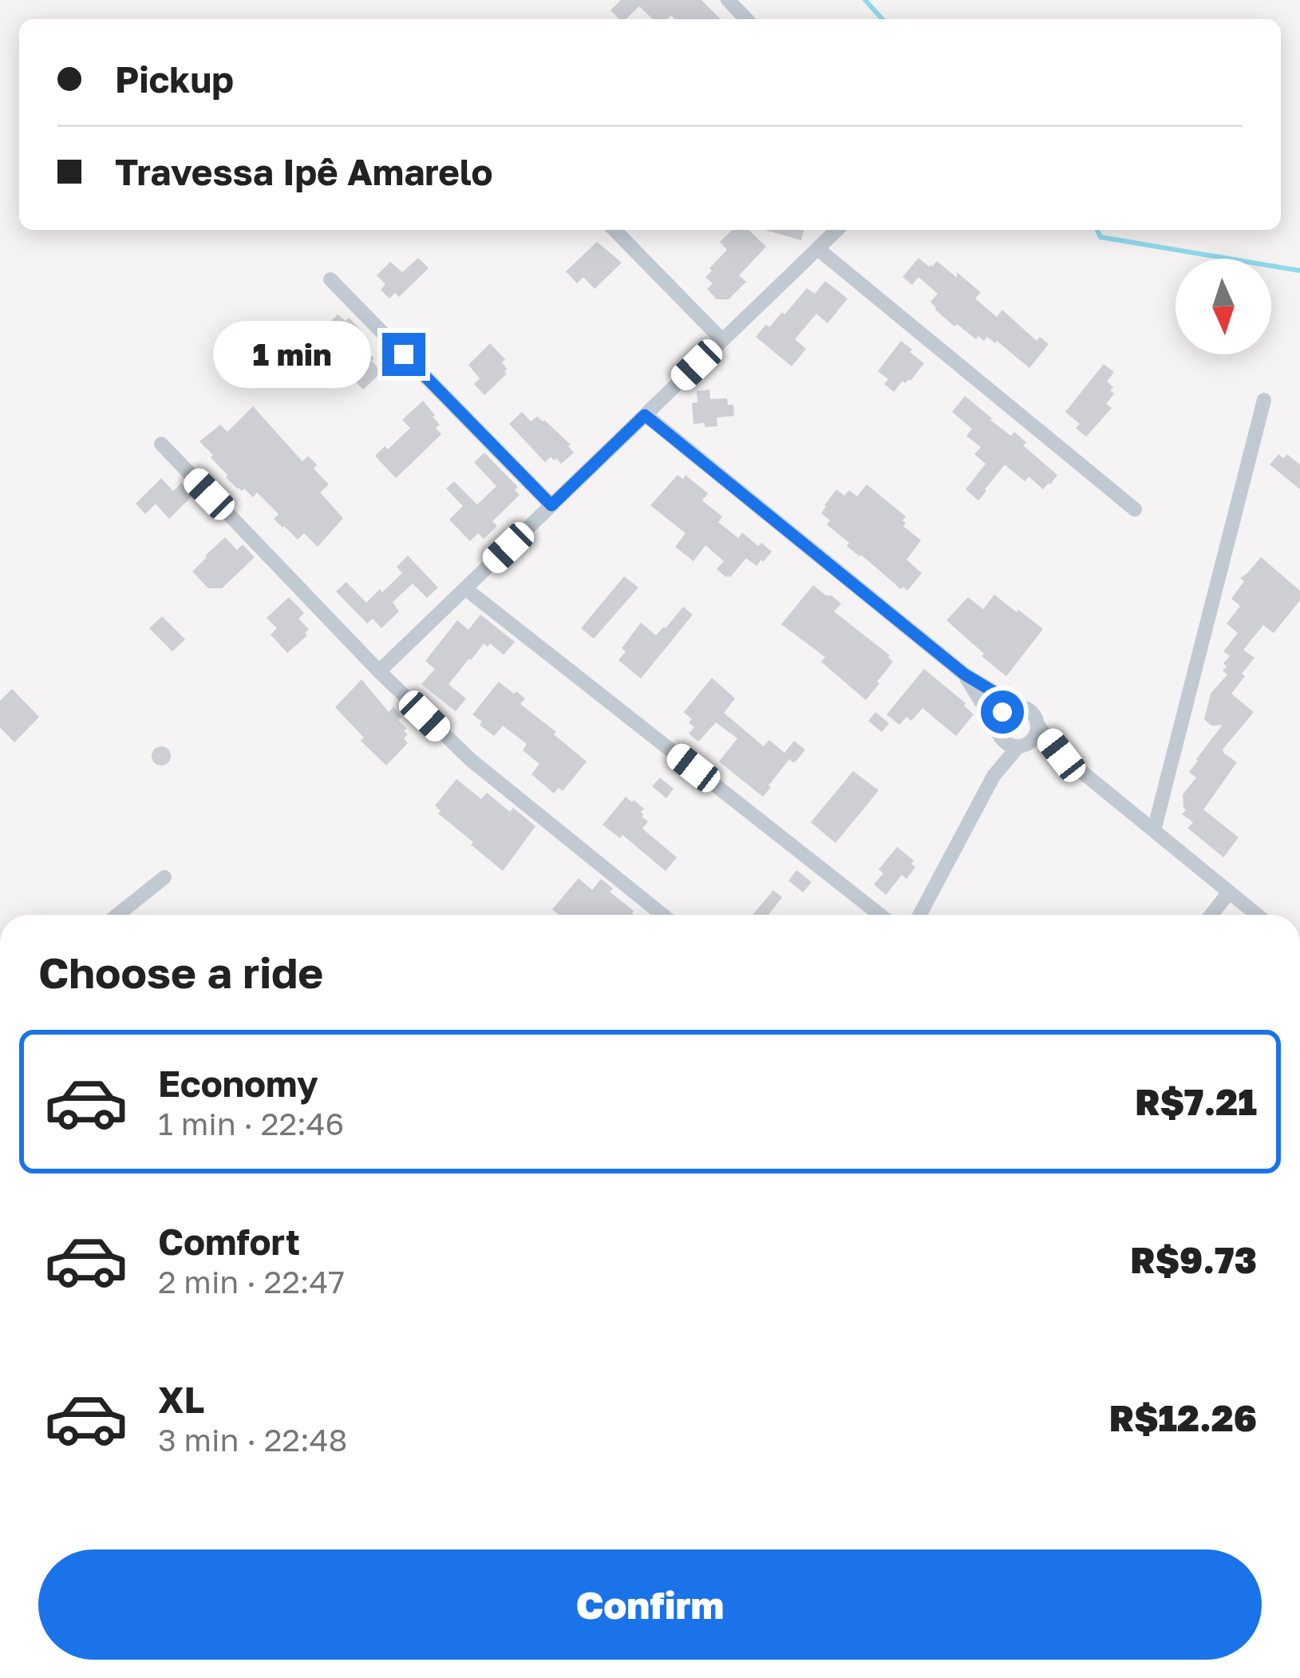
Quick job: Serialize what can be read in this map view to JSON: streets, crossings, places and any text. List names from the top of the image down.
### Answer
{
  "north": "bottom",
  "page": {
    "banner": ["Pickup", "Travessa Ipê Amarelo"],
    "bubble": "1 min",
    "heading": "Choose a ride",
    "list": [
      {
        "name": "Economy",
        "note": "1 min · 22:46",
        "value": "R$7.21"
      },
      {
        "name": "Comfort",
        "note": "2 min · 22:47",
        "value": "R$9.73"
      },
      {
        "name": "XL",
        "note": "3 min · 22:48",
        "value": "R$12.26"
      }
    ],
    "buttons": "Confirm"
  }
}
